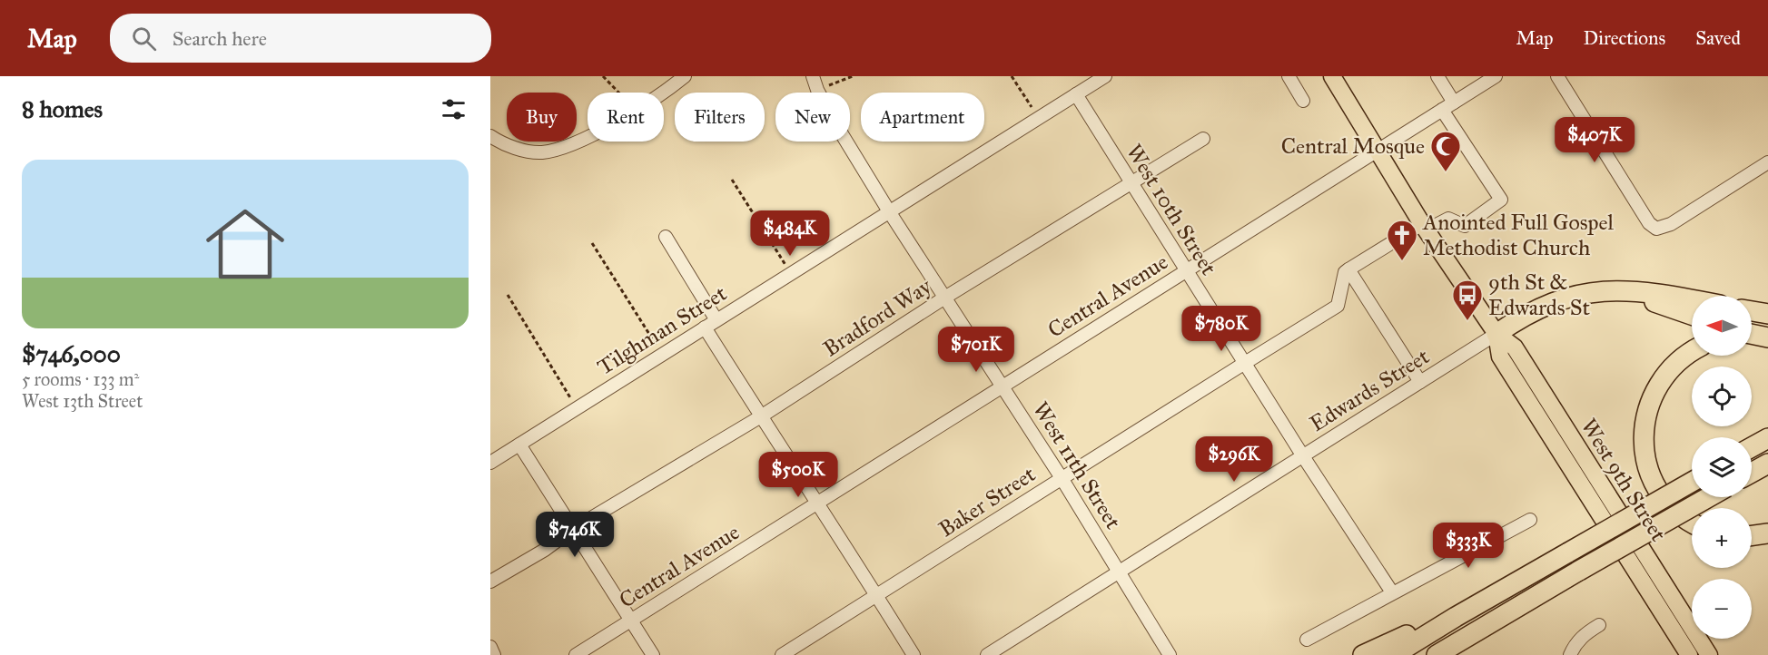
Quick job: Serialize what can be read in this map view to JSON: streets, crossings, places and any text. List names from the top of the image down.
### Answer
{
  "streets": {
    "main road": ["West 9th Street"],
    "street": [
      "West 10th Street",
      "Central Avenue",
      "Bradford Way",
      "Tilghman Street",
      "Edwards Street",
      "West 11th Street",
      "Baker Street"
    ]
  },
  "crossings": [
    ["West 10th Street", "Central Avenue"],
    ["West 10th Street", "Bradford Way"],
    ["West 10th Street", "Tilghman Street"],
    ["West 10th Street", "Edwards Street"],
    ["West 10th Street", "Baker Street"],
    ["Central Avenue", "West 11th Street"],
    ["Central Avenue", "West 9th Street"],
    ["Bradford Way", "West 11th Street"],
    ["Tilghman Street", "West 11th Street"],
    ["Edwards Street", "West 11th Street"],
    ["Edwards Street", "West 9th Street"],
    ["West 11th Street", "Baker Street"]
  ],
  "places": {
    "mosque": ["Central Mosque"],
    "church": ["Anointed Full Gospel Methodist Church"],
    "bus stop": ["9th St & Edwards St"]
  },
  "north": "left",
  "page": {
    "header": "Map",
    "search": "Search here",
    "nav": ["Map", "Directions", "Saved"],
    "heading": "8 homes",
    "chip": [
      "Buy",
      "Rent",
      "Filters",
      "New",
      "Apartment"
    ],
    "price": [
      "$407K",
      "$484K",
      "$780K",
      "$701K",
      "$296K",
      "$500K",
      "$746K",
      "$333K"
    ],
    "list": [
      {
        "name": "$746,000",
        "note": "5 rooms · 133 m² · West 13th Street"
      }
    ],
    "map_buttons": ["+", "−"]
  }
}
